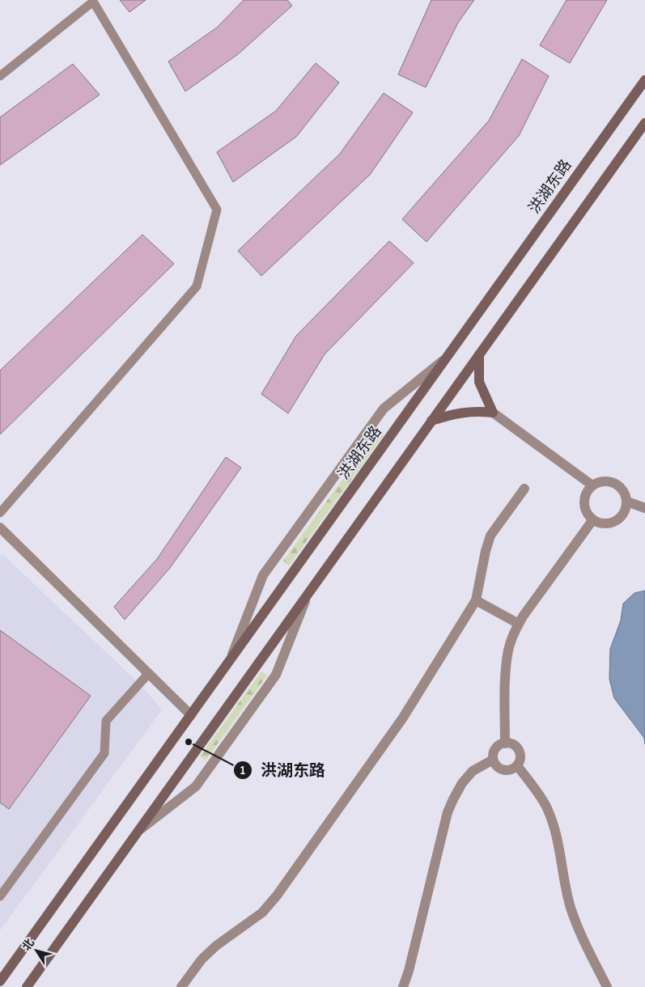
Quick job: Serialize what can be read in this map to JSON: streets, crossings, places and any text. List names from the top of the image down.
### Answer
{
  "streets": {
    "main road": ["洪湖东路"]
  },
  "places": ["洪湖东路"],
  "north": "top left"
}
